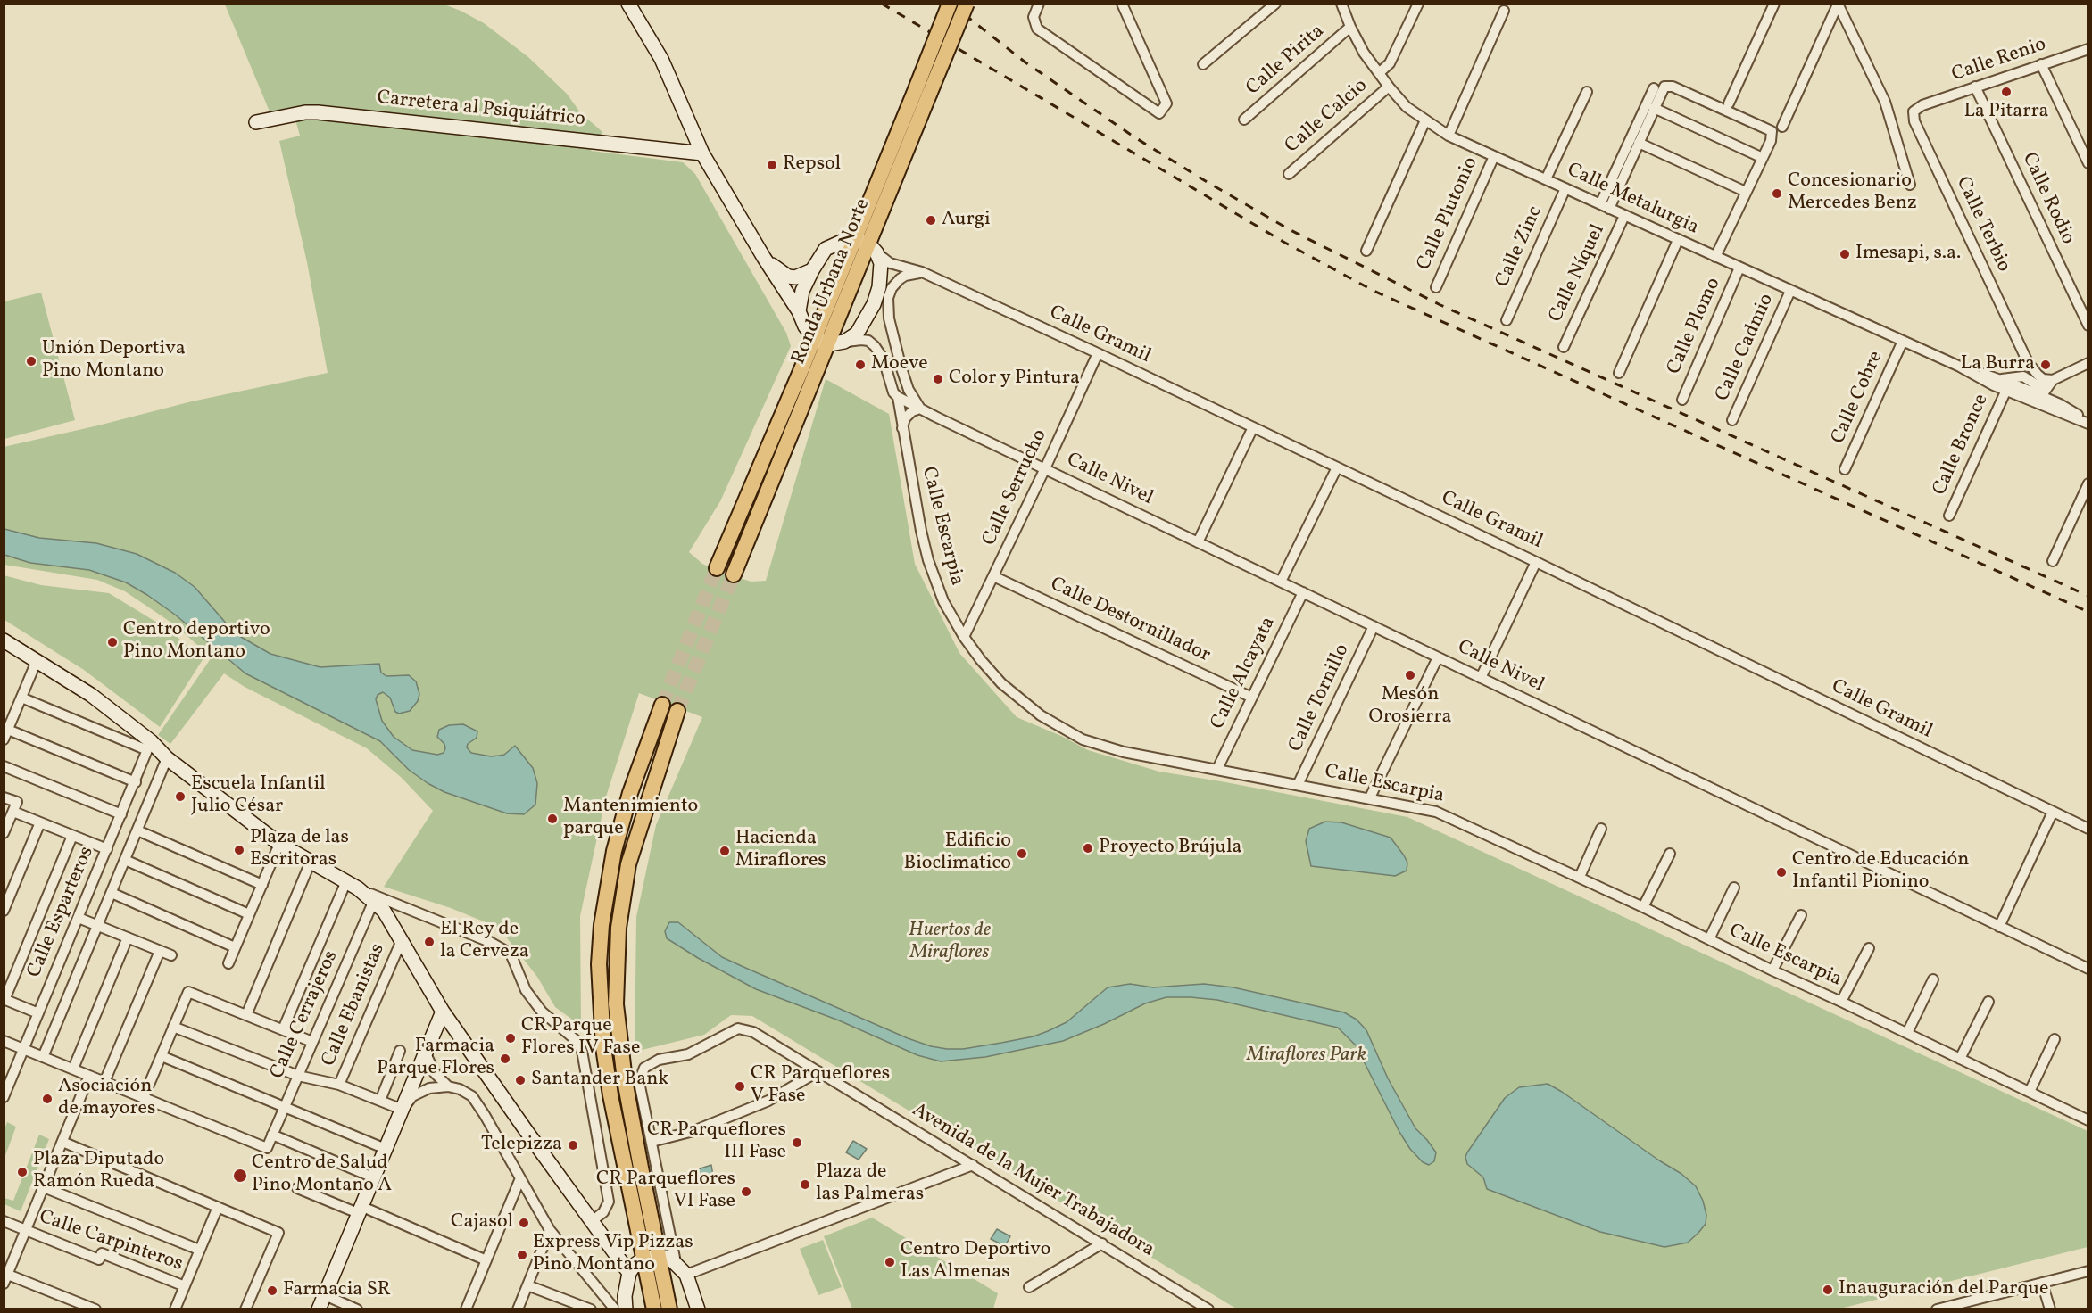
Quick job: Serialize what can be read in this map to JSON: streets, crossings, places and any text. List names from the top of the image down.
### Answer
{
  "streets": {
    "main road": ["Ronda Urbana Norte"],
    "street": [
      "Calle Pirita",
      "Calle Renio",
      "Carretera al Psiquiátrico",
      "Calle Calcio",
      "Calle Rodio",
      "Calle Metalurgia",
      "Calle Plutonio",
      "Calle Terbio",
      "Calle Zinc",
      "Calle Níquel",
      "Calle Plomo",
      "Calle Gramil",
      "Calle Cadmio",
      "Calle Cobre",
      "Calle Bronce",
      "Calle Nivel",
      "Calle Serrucho",
      "Calle Escarpia",
      "Calle Destornillador",
      "Calle Alcayata",
      "Calle Tornillo",
      "Calle Esparteros",
      "Calle Ebanistas",
      "Calle Cerrajeros",
      "Avenida de la Mujer Trabajadora",
      "Calle Carpinteros"
    ]
  },
  "crossings": [
    ["Calle Pirita", "Calle Metalurgia"],
    ["Calle Renio", "Calle Rodio"],
    ["Calle Renio", "Calle Terbio"],
    ["Calle Calcio", "Calle Metalurgia"],
    ["Calle Metalurgia", "Calle Plutonio"],
    ["Calle Metalurgia", "Calle Zinc"],
    ["Calle Metalurgia", "Calle Níquel"],
    ["Calle Metalurgia", "Calle Plomo"],
    ["Calle Metalurgia", "Calle Cadmio"],
    ["Calle Metalurgia", "Calle Cobre"],
    ["Calle Metalurgia", "Calle Bronce"],
    ["Ronda Urbana Norte", "Calle Gramil"],
    ["Calle Gramil", "Calle Serrucho"],
    ["Calle Nivel", "Calle Serrucho"],
    ["Calle Nivel", "Calle Escarpia"],
    ["Calle Nivel", "Calle Alcayata"],
    ["Calle Nivel", "Calle Tornillo"],
    ["Calle Serrucho", "Calle Escarpia"],
    ["Calle Serrucho", "Calle Destornillador"],
    ["Calle Escarpia", "Calle Alcayata"],
    ["Calle Escarpia", "Calle Tornillo"],
    ["Calle Destornillador", "Calle Alcayata"]
  ],
  "parks": ["Huertos de Miraflores", "Miraflores Park"],
  "places": [
    "La Pitarra",
    "Repsol",
    "Concesionario Mercedes Benz",
    "Aurgi",
    "Imesapi, s.a.",
    "Unión Deportiva Pino Montano",
    "Moeve",
    "La Burra",
    "Color y Pintura",
    "Centro deportivo Pino Montano",
    "Mesón Orosierra",
    "Escuela Infantil Julio César",
    "Mantenimiento parque",
    "Proyecto Brújula",
    "Plaza de las Escritoras",
    "Hacienda Miraflores",
    "Edificio Bioclimatico",
    "Centro de Educación Infantil Pionino",
    "El Rey de la Cerveza",
    "CR Parque Flores IV Fase",
    "Farmacia Parque Flores",
    "Santander Bank",
    "CR Parqueflores V Fase",
    "Asociación de mayores",
    "CR Parqueflores III Fase",
    "Telepizza",
    "Plaza Diputado Ramón Rueda",
    "Centro de Salud Pino Montano A",
    "Plaza de las Palmeras",
    "CR Parqueflores VI Fase",
    "Cajasol",
    "Express Vip Pizzas Pino Montano",
    "Centro Deportivo Las Almenas",
    "Inauguración del Parque",
    "Farmacia SR"
  ]
}
